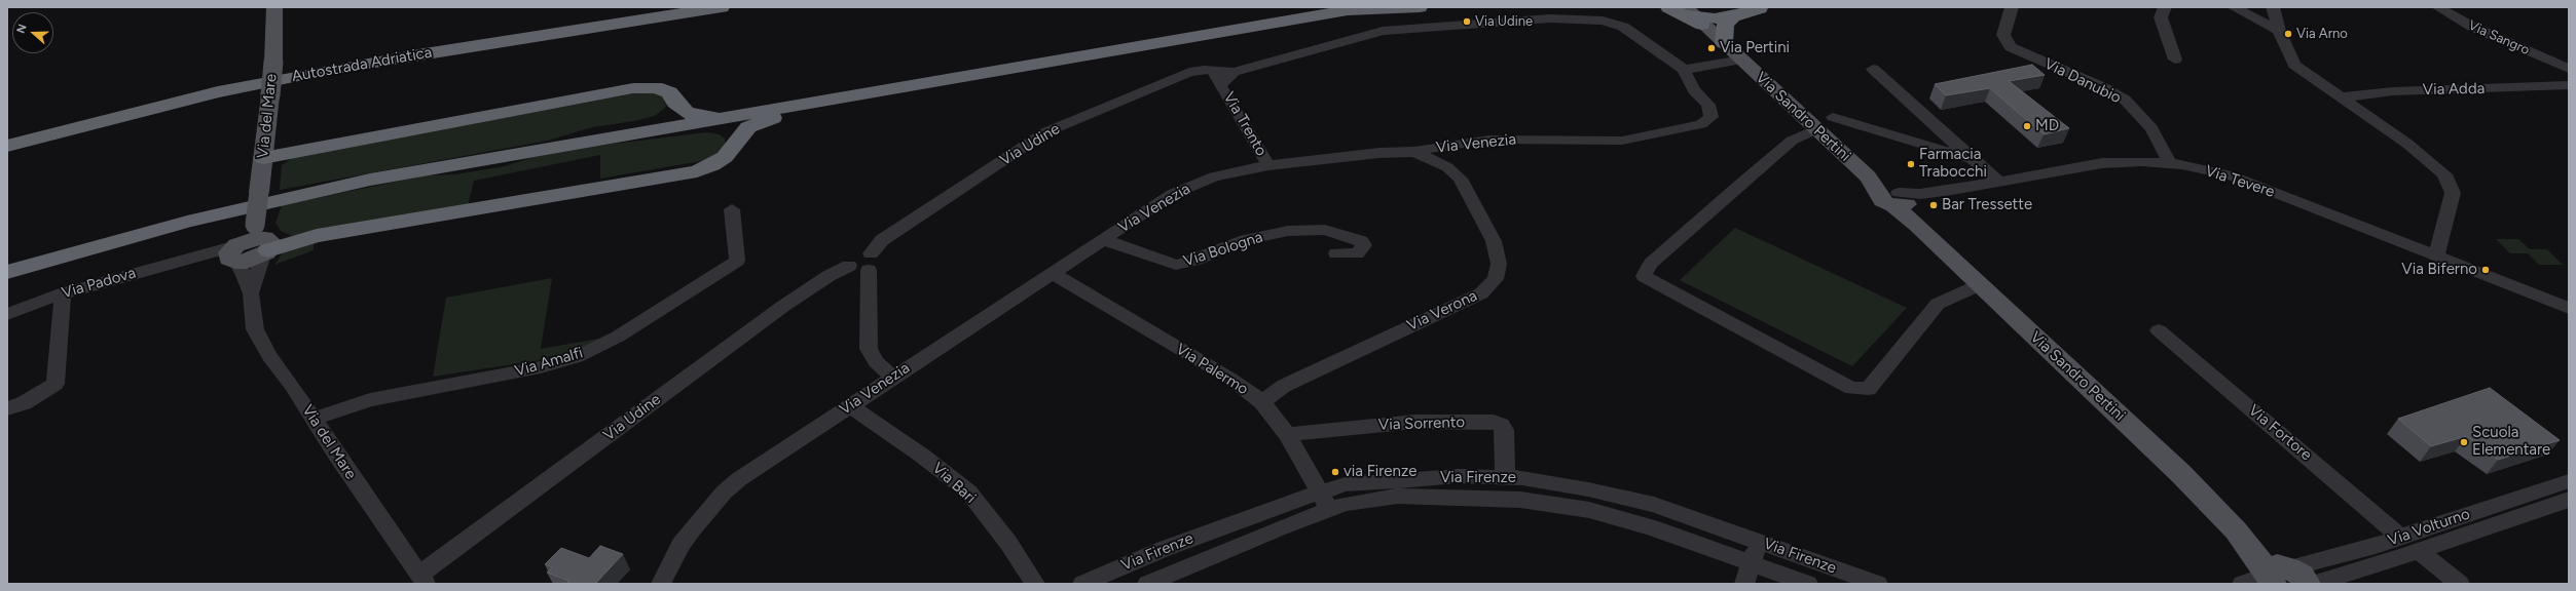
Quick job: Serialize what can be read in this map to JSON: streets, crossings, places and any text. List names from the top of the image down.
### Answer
{
  "streets": {
    "highway": ["Autostrada Adriatica"],
    "main road": ["Via del Mare", "Via Sandro Pertini"],
    "street": [
      "Via Sangro",
      "Via Danubio",
      "Via Adda",
      "Via Trento",
      "Via Venezia",
      "Via Udine",
      "Via Tevere",
      "Via Bologna",
      "Via Padova",
      "Via Verona",
      "Via Amalfi",
      "Via Palermo",
      "Via Sorrento",
      "Via Fortore",
      "Via Firenze",
      "Via Bari",
      "Via Volturno"
    ]
  },
  "crossings": [
    ["Via Danubio", "Via Tevere"],
    ["Via del Mare", "Via Udine"],
    ["Via del Mare", "Via Padova"],
    ["Via del Mare", "Via Amalfi"],
    ["Via Sandro Pertini", "Via Tevere"],
    ["Via Sandro Pertini", "Via Volturno"],
    ["Via Trento", "Via Venezia"],
    ["Via Trento", "Via Udine"],
    ["Via Venezia", "Via Udine"],
    ["Via Venezia", "Via Bologna"],
    ["Via Venezia", "Via Verona"],
    ["Via Venezia", "Via Palermo"],
    ["Via Venezia", "Via Bari"],
    ["Via Verona", "Via Palermo"],
    ["Via Palermo", "Via Sorrento"],
    ["Via Palermo", "Via Firenze"],
    ["Via Sorrento", "Via Firenze"],
    ["Via Fortore", "Via Volturno"]
  ],
  "places": [
    "Via Udine",
    "Via Arno",
    "Via Pertini",
    "MD",
    "Farmacia Trabocchi",
    "Bar Tressette",
    "Via Biferno",
    "Scuola Elementare",
    "via Firenze"
  ],
  "north": "left"
}
